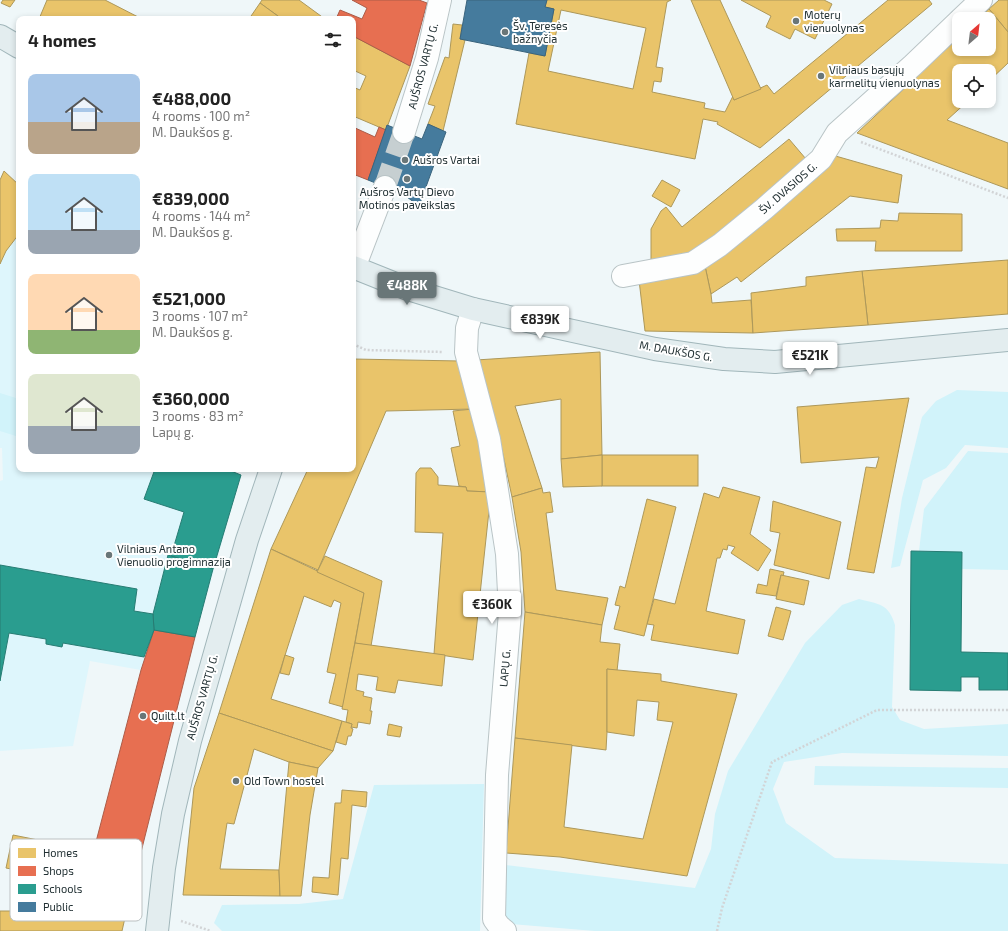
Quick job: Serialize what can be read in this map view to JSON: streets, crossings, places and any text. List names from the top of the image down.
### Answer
{
  "streets": {
    "main road": ["AUŠROS VARTŲ G.", "M. DAUKŠOS G."],
    "street": ["ŠV. DVASIOS G.", "LAPŲ G."]
  },
  "crossings": [
    ["M. DAUKŠOS G.", "LAPŲ G."]
  ],
  "places": [
    "Moterų vienuolynas",
    "Šv. Teresės bažnyčia",
    "Vilniaus basųjų karmelitų vienuolynas",
    "Aušros Vartai",
    "Aušros Vartų Dievo Motinos paveikslas",
    "Vilniaus Antano Vienuolio progimnazija",
    "Quilt.lt",
    "Old Town hostel"
  ],
  "legend": [
    "Homes",
    "Shops",
    "Schools",
    "Public"
  ],
  "north": "top right",
  "page": {
    "heading": "4 homes",
    "list": [
      {
        "name": "€488,000",
        "note": "4 rooms · 100 m² · M. Daukšos g."
      },
      {
        "name": "€839,000",
        "note": "4 rooms · 144 m² · M. Daukšos g."
      },
      {
        "name": "€521,000",
        "note": "3 rooms · 107 m² · M. Daukšos g."
      },
      {
        "name": "€360,000",
        "note": "3 rooms · 83 m² · Lapų g."
      }
    ],
    "price": [
      "€488K",
      "€839K",
      "€521K",
      "€360K"
    ]
  }
}
